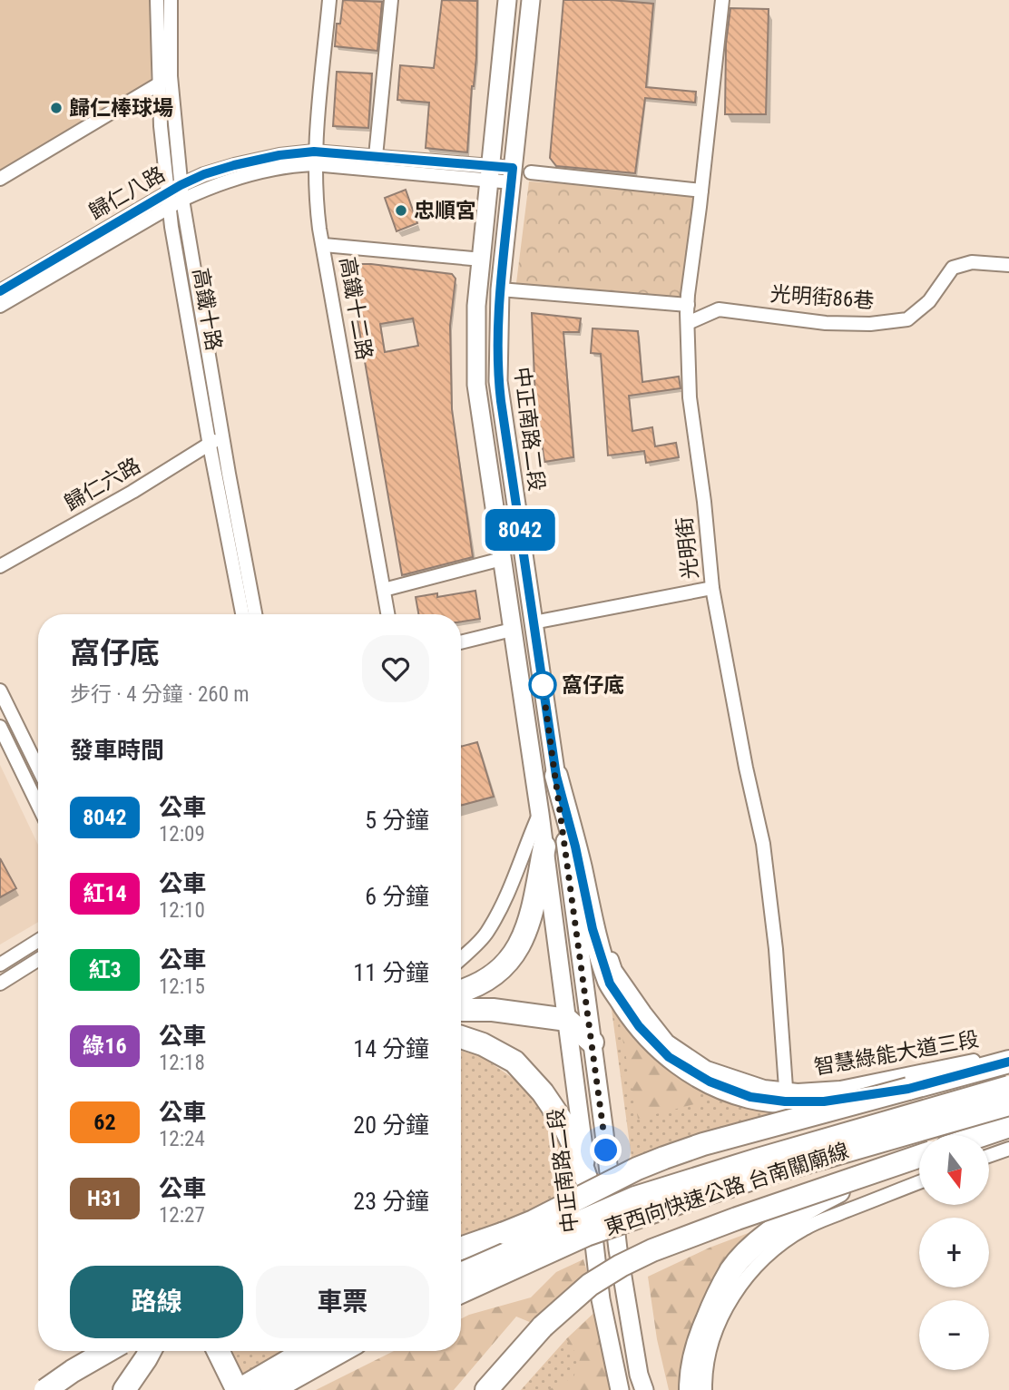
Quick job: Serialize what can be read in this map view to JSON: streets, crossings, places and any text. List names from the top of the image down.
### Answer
{
  "streets": {
    "highway": ["東西向快速公路 台南關廟線"],
    "street": [
      "歸仁八路",
      "光明街86巷",
      "高鐵十二路",
      "高鐵十路",
      "中正南路二段",
      "歸仁六路",
      "光明街",
      "智慧綠能大道三段"
    ]
  },
  "crossings": [
    ["歸仁八路", "高鐵十二路"],
    ["歸仁八路", "高鐵十路"],
    ["歸仁八路", "中正南路二段"],
    ["光明街86巷", "光明街"],
    ["高鐵十路", "歸仁六路"],
    ["光明街", "智慧綠能大道三段"]
  ],
  "places": ["歸仁棒球場", "忠順宮", "窩仔底"],
  "lines": ["bus line 8042"],
  "north": "bottom",
  "page": {
    "on_map": "8042",
    "heading": [
      ["窩仔底", "步行 · 4 分鐘 · 260 m"],
      "發車時間"
    ],
    "list": [
      {
        "mark": "8042",
        "name": "公車",
        "note": "12:09",
        "value": "5 分鐘"
      },
      {
        "mark": "紅14",
        "name": "公車",
        "note": "12:10",
        "value": "6 分鐘"
      },
      {
        "mark": "紅3",
        "name": "公車",
        "note": "12:15",
        "value": "11 分鐘"
      },
      {
        "mark": "綠16",
        "name": "公車",
        "note": "12:18",
        "value": "14 分鐘"
      },
      {
        "mark": "62",
        "name": "公車",
        "note": "12:24",
        "value": "20 分鐘"
      },
      {
        "mark": "H31",
        "name": "公車",
        "note": "12:27",
        "value": "23 分鐘"
      }
    ],
    "map_buttons": ["+", "−"],
    "buttons": ["路線", "車票"]
  }
}
